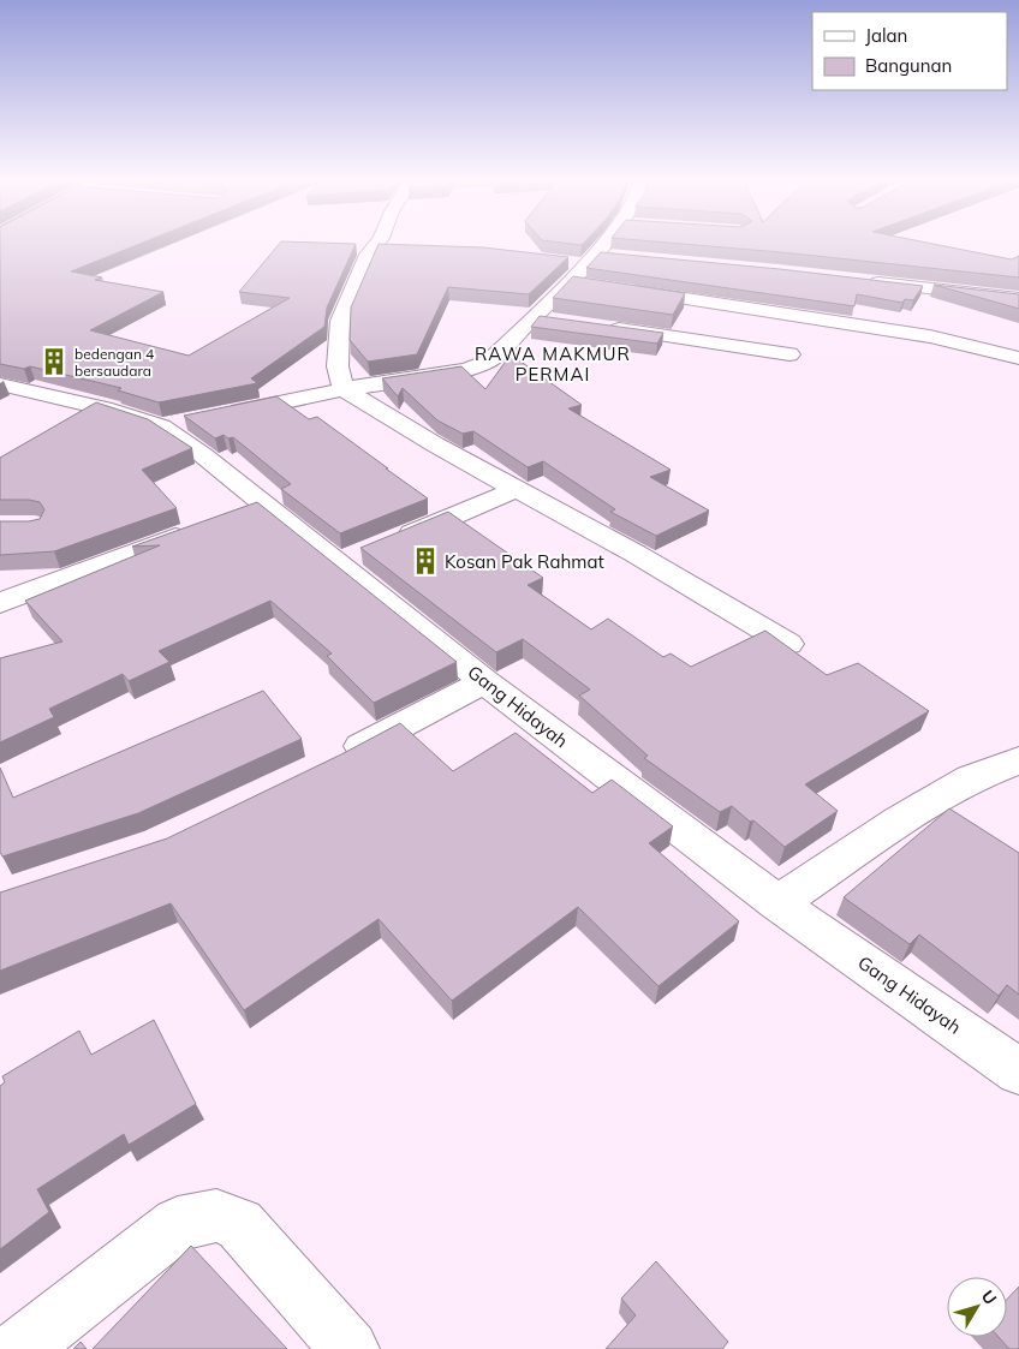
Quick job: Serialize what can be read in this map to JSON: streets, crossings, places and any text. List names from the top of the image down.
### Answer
{
  "streets": {
    "street": ["Gang Hidayah"]
  },
  "districts": ["RAWA MAKMUR PERMAI"],
  "places": {
    "building": ["bedengan 4 bersaudara", "Kosan Pak Rahmat"]
  },
  "legend": ["Jalan", "Bangunan"],
  "north": "top right"
}
